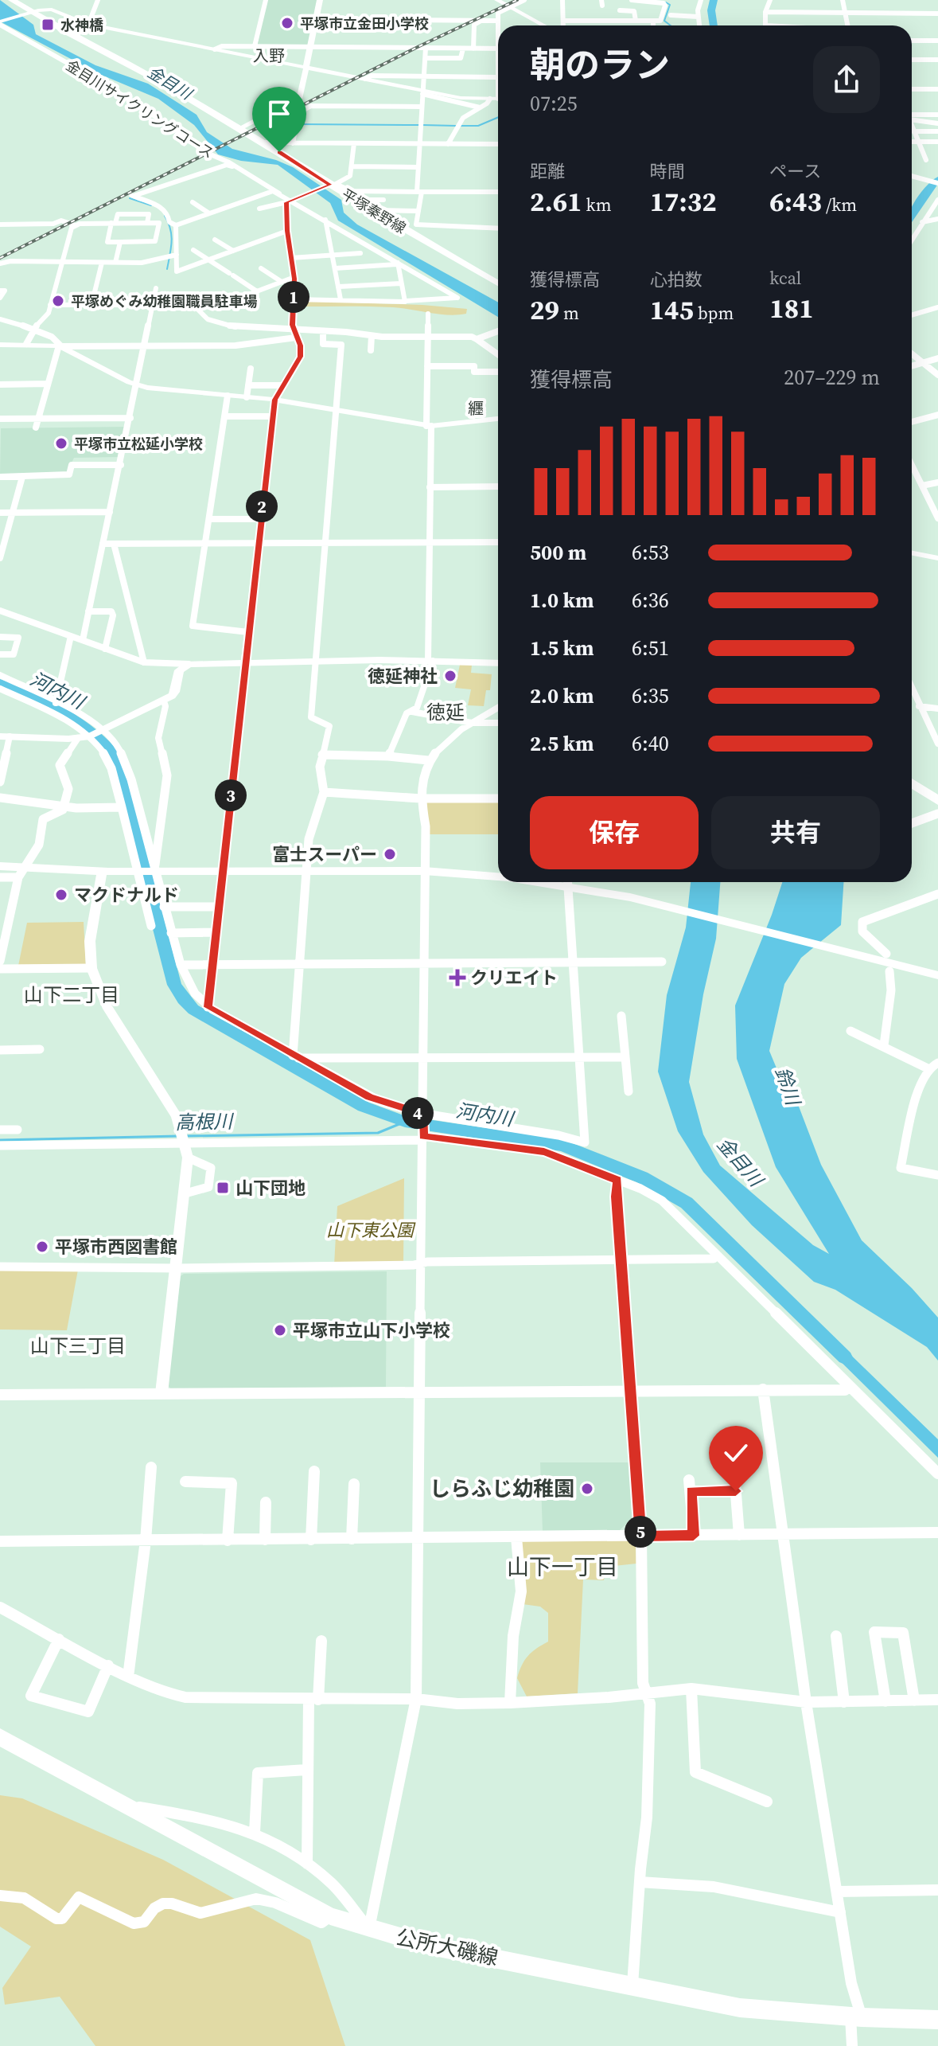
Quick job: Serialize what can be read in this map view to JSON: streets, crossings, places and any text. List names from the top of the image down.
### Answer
{
  "streets": {
    "main road": ["平塚秦野線", "公所大磯線"],
    "street": ["金目川サイクリングコース"]
  },
  "districts": [
    "入野",
    "纒",
    "徳延",
    "山下二丁目",
    "山下三丁目",
    "山下一丁目"
  ],
  "water": [
    "金目川",
    "河内川",
    "鈴川",
    "高根川"
  ],
  "parks": ["山下東公園"],
  "places": {
    "other": [
      "平塚市立金田小学校",
      "平塚めぐみ幼稚園職員駐車場",
      "平塚市立松延小学校",
      "徳延神社",
      "富士スーパー",
      "マクドナルド",
      "平塚市西図書館",
      "平塚市立山下小学校",
      "しらふじ幼稚園"
    ],
    "transit": ["水神橋", "山下団地"],
    "health": ["クリエイト"]
  },
  "page": {
    "heading": ["朝のラン", "07:25"],
    "stats": [
      ["距離", "2.61 km"],
      ["時間", "17:32"],
      ["ペース", "6:43 /km"],
      ["獲得標高", "29 m"],
      ["心拍数", "145 bpm"],
      ["kcal", "181"]
    ],
    "pins": [
      "1",
      "2",
      "3",
      "4",
      "5"
    ],
    "chart": ["獲得標高", "207–229 m"],
    "list": [
      {
        "name": "500 m",
        "note": "6:53"
      },
      {
        "name": "1.0 km",
        "note": "6:36"
      },
      {
        "name": "1.5 km",
        "note": "6:51"
      },
      {
        "name": "2.0 km",
        "note": "6:35"
      },
      {
        "name": "2.5 km",
        "note": "6:40"
      }
    ],
    "buttons": ["保存", "共有"]
  }
}
